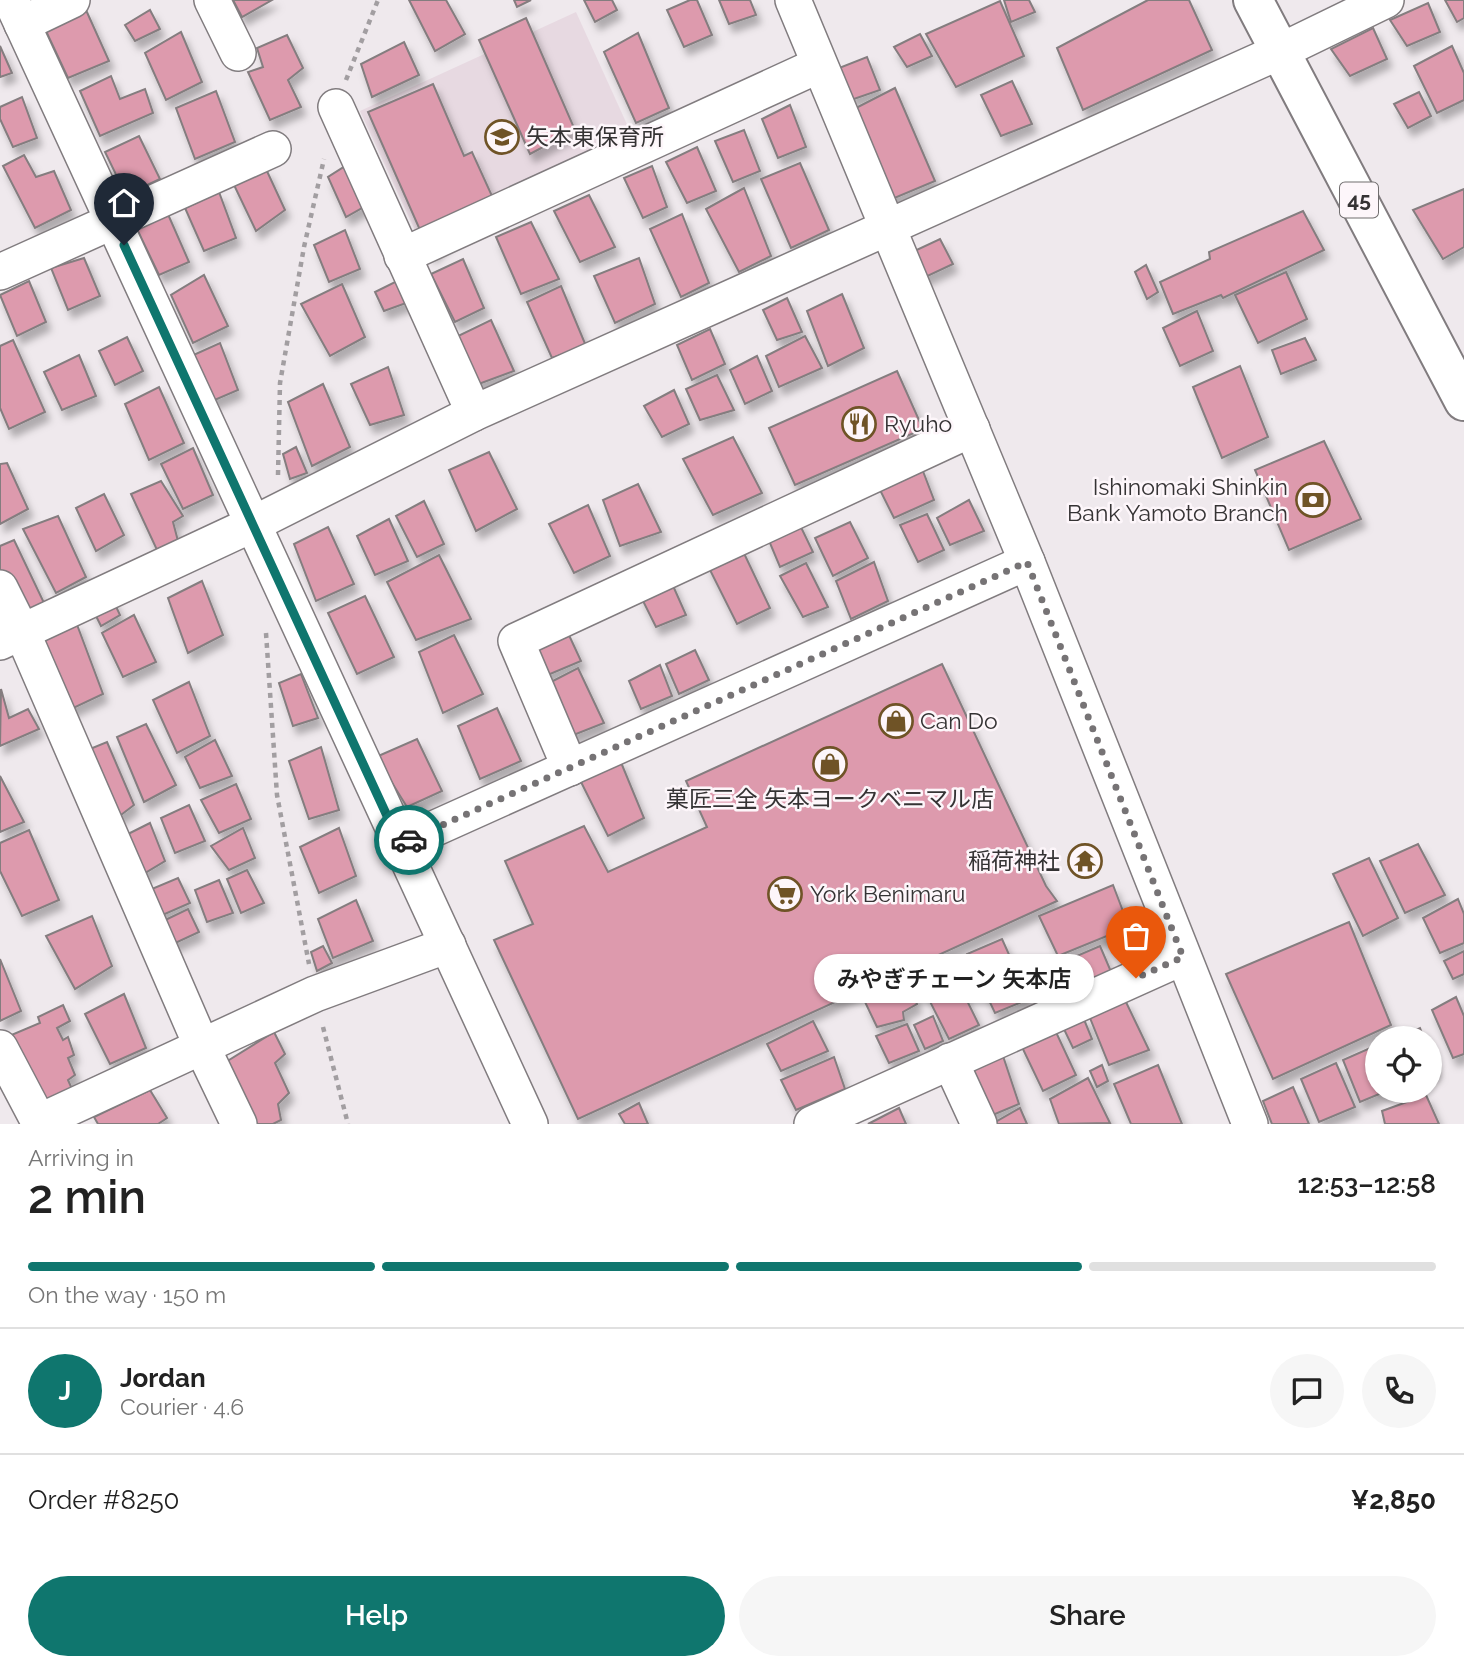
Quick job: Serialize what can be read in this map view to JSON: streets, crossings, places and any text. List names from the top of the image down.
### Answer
{
  "streets": {
    "highway": ["45"]
  },
  "places": {
    "school or university": ["矢本東保育所"],
    "restaurant": ["Ryuho"],
    "bank": ["Ishinomaki Shinkin Bank Yamoto Branch"],
    "shop": ["Can Do", "菓匠三全 矢本ヨークベニマル店"],
    "temple": ["稲荷神社"],
    "supermarket": ["York Benimaru"],
    "other": ["みやぎチェーン 矢本店"]
  },
  "page": {
    "bubble": "みやぎチェーン 矢本店",
    "heading": ["2 min", "Arriving in", "12:53–12:58"],
    "panel": [
      "Jordan",
      "Courier · 4.6",
      "Order #8250",
      "¥2,850"
    ],
    "bar": "On the way · 150 m",
    "round": "J",
    "buttons": ["Help", "Share"]
  }
}
